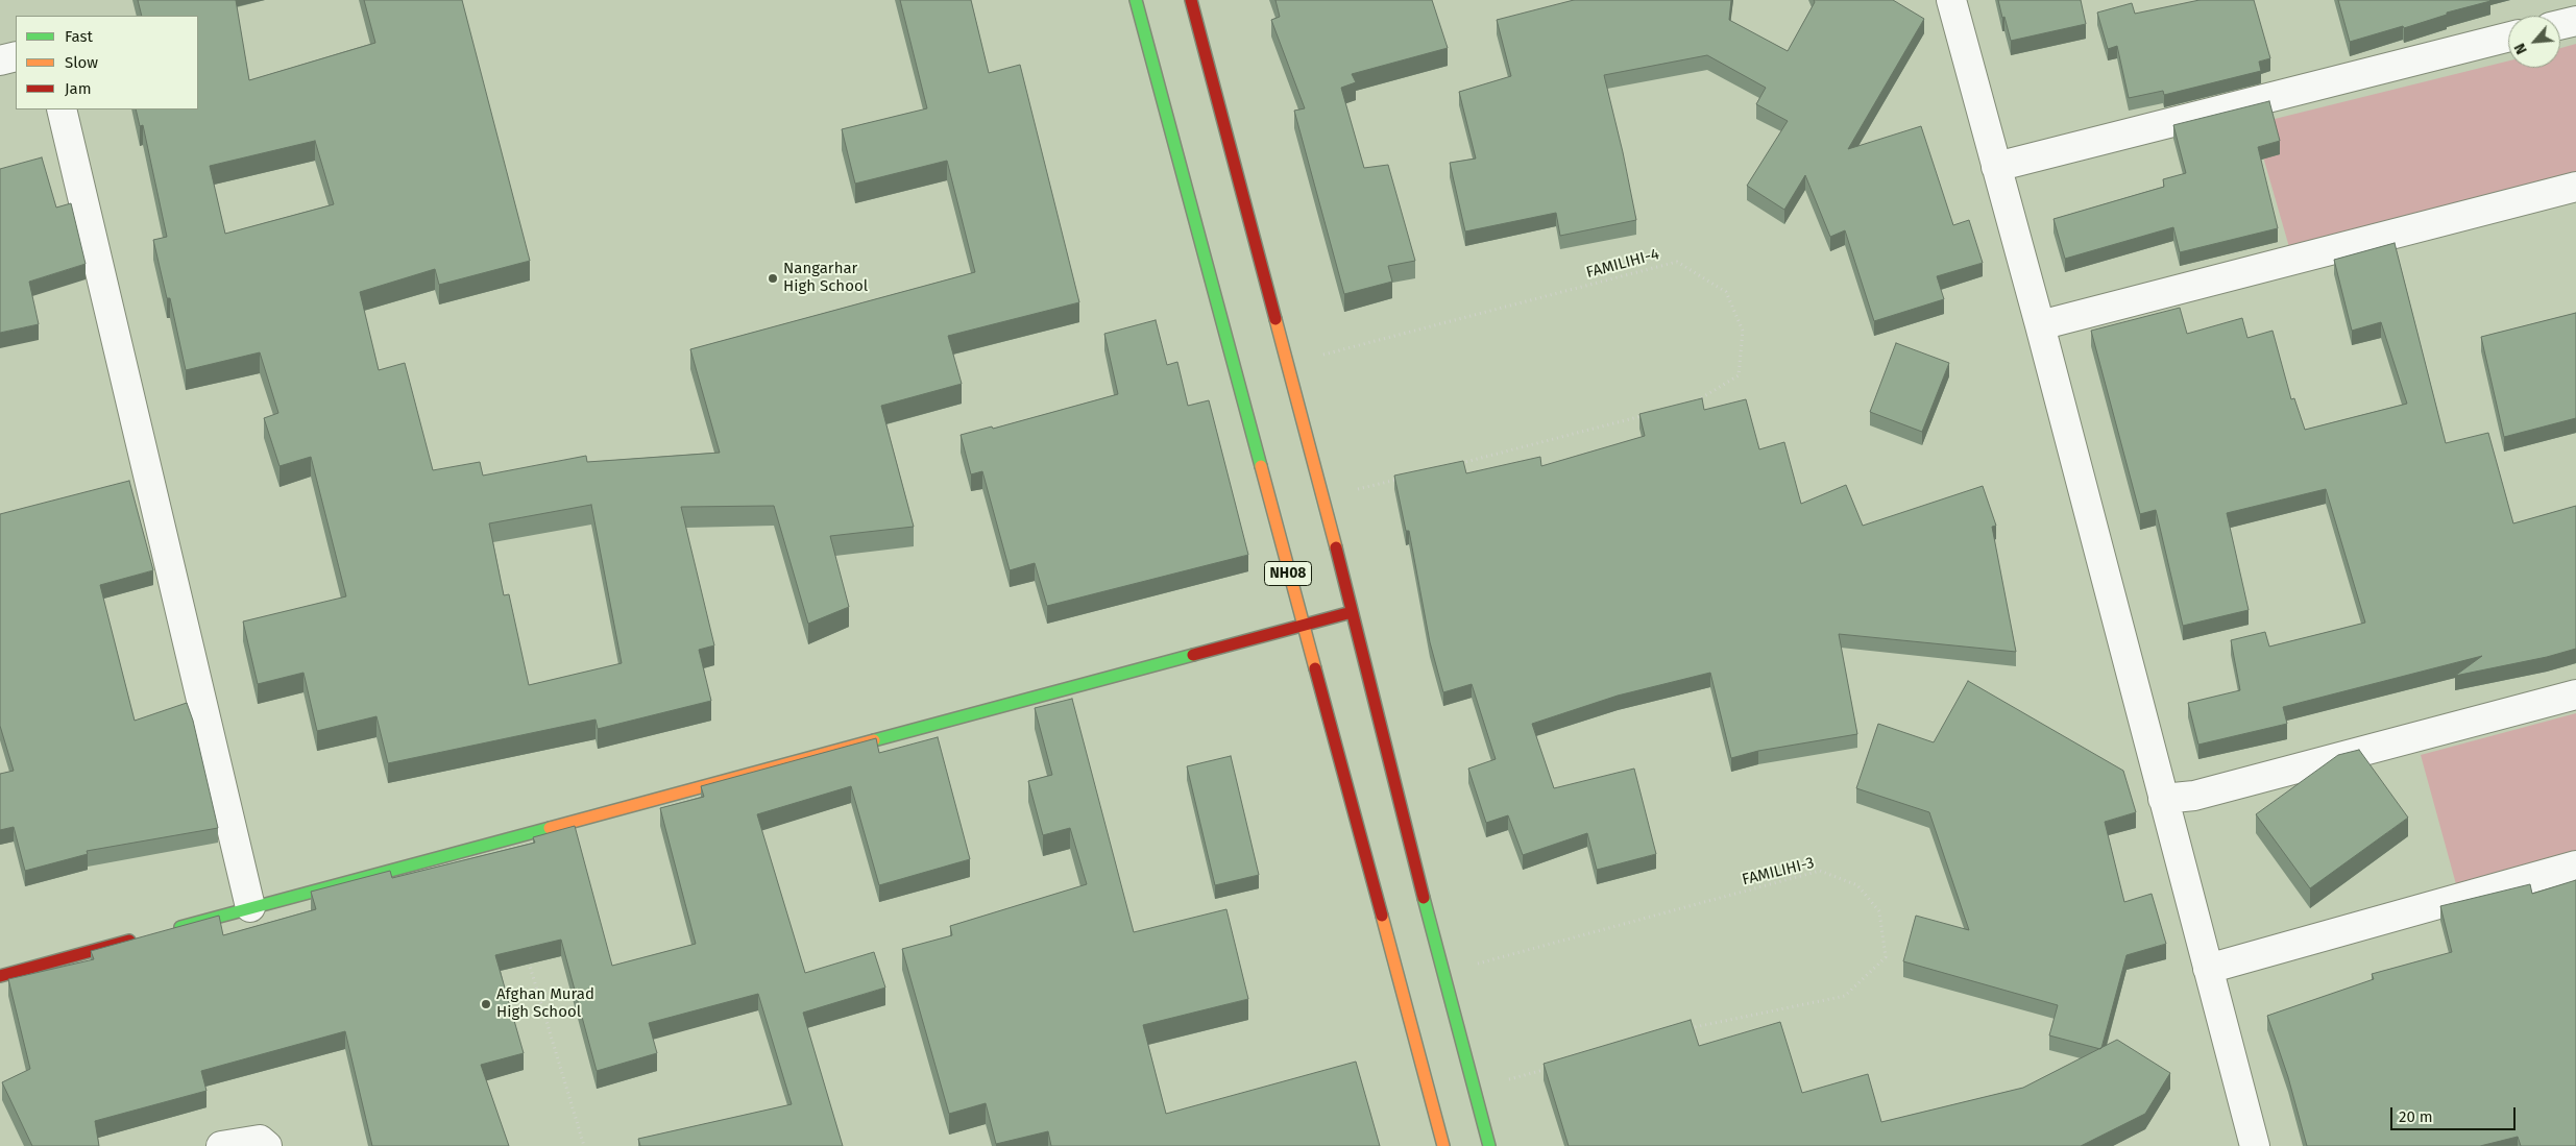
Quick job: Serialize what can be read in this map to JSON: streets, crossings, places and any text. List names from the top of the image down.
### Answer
{
  "streets": {
    "main road": ["NH08"],
    "path": ["FAMILIHI-4", "FAMILIHI-3"]
  },
  "places": ["Nangarhar High School", "Afghan Murad High School"],
  "legend": ["Fast", "Slow", "Jam"],
  "scale_bar": "20 m",
  "north": "bottom left"
}
